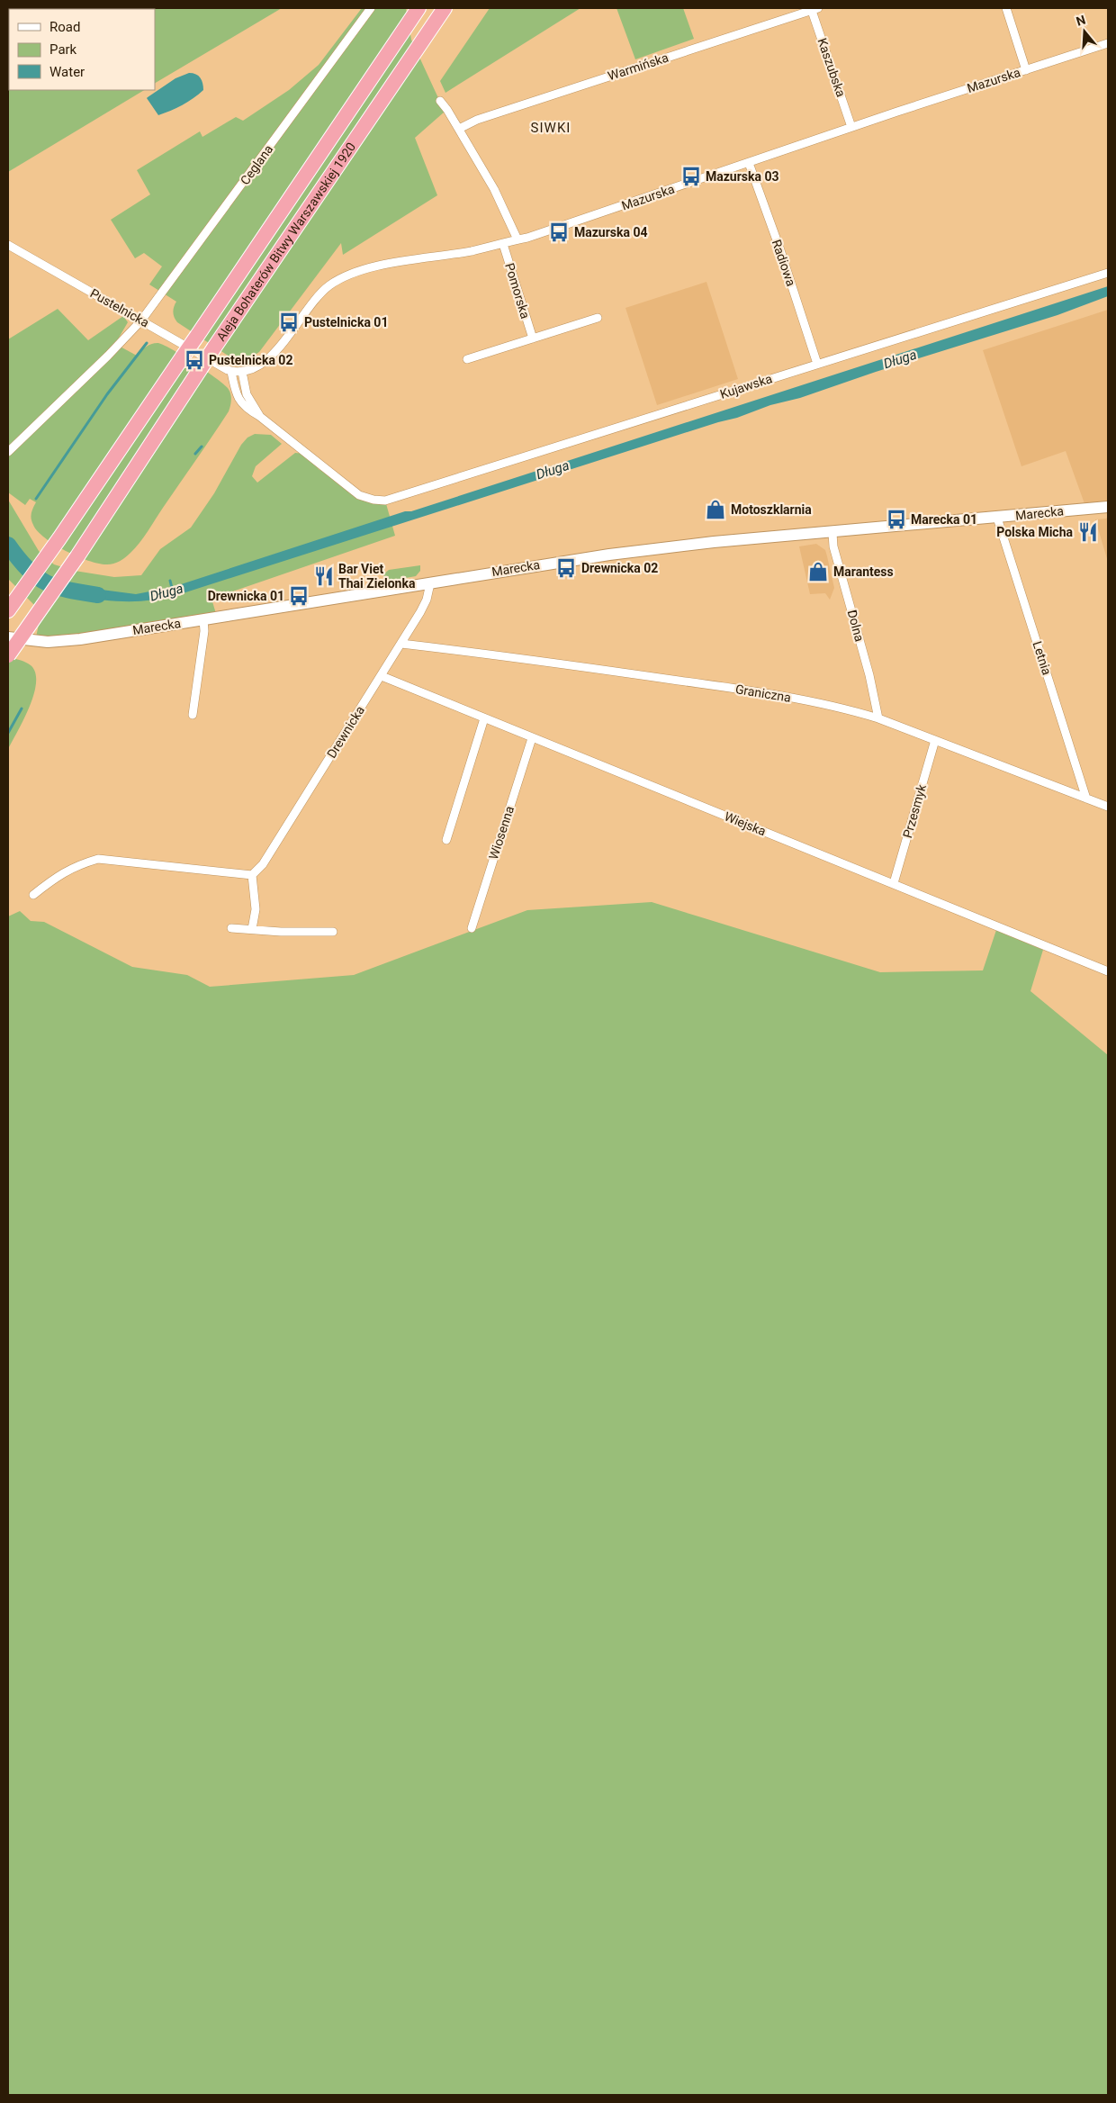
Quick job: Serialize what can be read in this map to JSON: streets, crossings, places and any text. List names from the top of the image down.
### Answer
{
  "streets": {
    "highway": ["Aleja Bohaterów Bitwy Warszawskiej 1920"],
    "street": [
      "Warmińska",
      "Kaszubska",
      "Mazurska",
      "Ceglana",
      "Radiowa",
      "Pomorska",
      "Pustelnicka",
      "Kujawska",
      "Marecka",
      "Dolna",
      "Letnia",
      "Graniczna",
      "Drewnicka",
      "Przesmyk",
      "Wiejska",
      "Wiosenna"
    ]
  },
  "crossings": [
    ["Warmińska", "Kaszubska"],
    ["Kaszubska", "Mazurska"],
    ["Mazurska", "Radiowa"],
    ["Mazurska", "Pomorska"],
    ["Mazurska", "Pustelnicka"],
    ["Ceglana", "Pustelnicka"],
    ["Radiowa", "Kujawska"],
    ["Marecka", "Dolna"],
    ["Marecka", "Letnia"],
    ["Marecka", "Drewnicka"],
    ["Dolna", "Graniczna"],
    ["Letnia", "Graniczna"],
    ["Graniczna", "Drewnicka"],
    ["Graniczna", "Przesmyk"],
    ["Drewnicka", "Wiejska"],
    ["Przesmyk", "Wiejska"],
    ["Wiejska", "Wiosenna"]
  ],
  "districts": ["SIWKI"],
  "water": ["Długa"],
  "places": {
    "bus stop": [
      "Mazurska 03",
      "Mazurska 04",
      "Pustelnicka 01",
      "Pustelnicka 02",
      "Marecka 01",
      "Drewnicka 02",
      "Drewnicka 01"
    ],
    "shop": ["Motoszklarnia", "Marantess"],
    "restaurant": ["Polska Micha", "Bar Viet Thai Zielonka"]
  },
  "legend": ["Road", "Park", "Water"],
  "north": "top"
}
